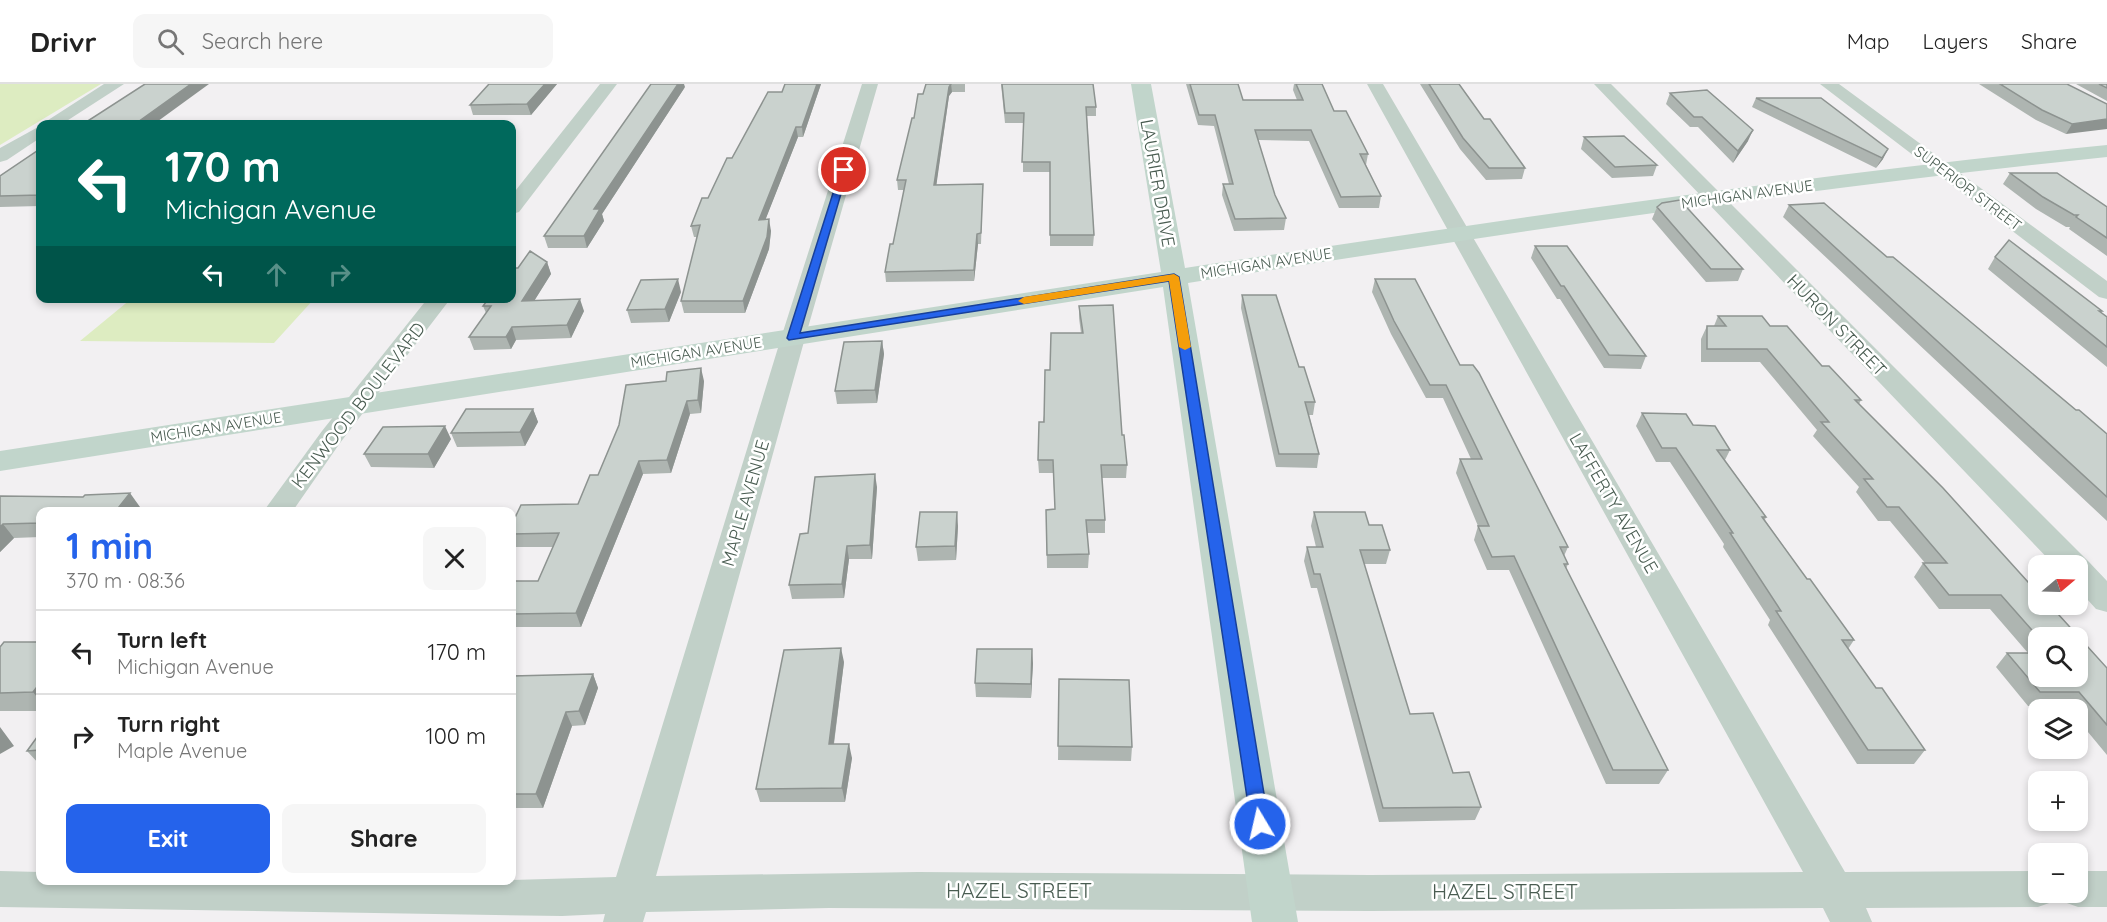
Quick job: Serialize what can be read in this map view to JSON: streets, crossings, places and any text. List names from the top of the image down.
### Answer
{
  "streets": {
    "street": [
      "LAURIER DRIVE",
      "SUPERIOR STREET",
      "MICHIGAN AVENUE",
      "HURON STREET",
      "KENWOOD BOULEVARD",
      "MAPLE AVENUE",
      "LAFFERTY AVENUE",
      "HAZEL STREET"
    ]
  },
  "crossings": [
    ["LAURIER DRIVE", "MICHIGAN AVENUE"],
    ["LAURIER DRIVE", "HAZEL STREET"],
    ["SUPERIOR STREET", "MICHIGAN AVENUE"],
    ["MICHIGAN AVENUE", "HURON STREET"],
    ["MICHIGAN AVENUE", "KENWOOD BOULEVARD"],
    ["MICHIGAN AVENUE", "MAPLE AVENUE"],
    ["MICHIGAN AVENUE", "LAFFERTY AVENUE"],
    ["MAPLE AVENUE", "HAZEL STREET"],
    ["LAFFERTY AVENUE", "HAZEL STREET"]
  ],
  "north": "right",
  "page": {
    "header": "Drivr",
    "search": "Search here",
    "nav": ["Map", "Layers", "Share"],
    "turn": ["170 m", "Michigan Avenue"],
    "heading": ["1 min", "370 m · 08:36"],
    "map_buttons": ["+", "−"],
    "list": [
      {
        "name": "Turn left",
        "note": "Michigan Avenue",
        "value": "170 m"
      },
      {
        "name": "Turn right",
        "note": "Maple Avenue",
        "value": "100 m"
      }
    ],
    "buttons": ["Exit", "Share"]
  }
}
